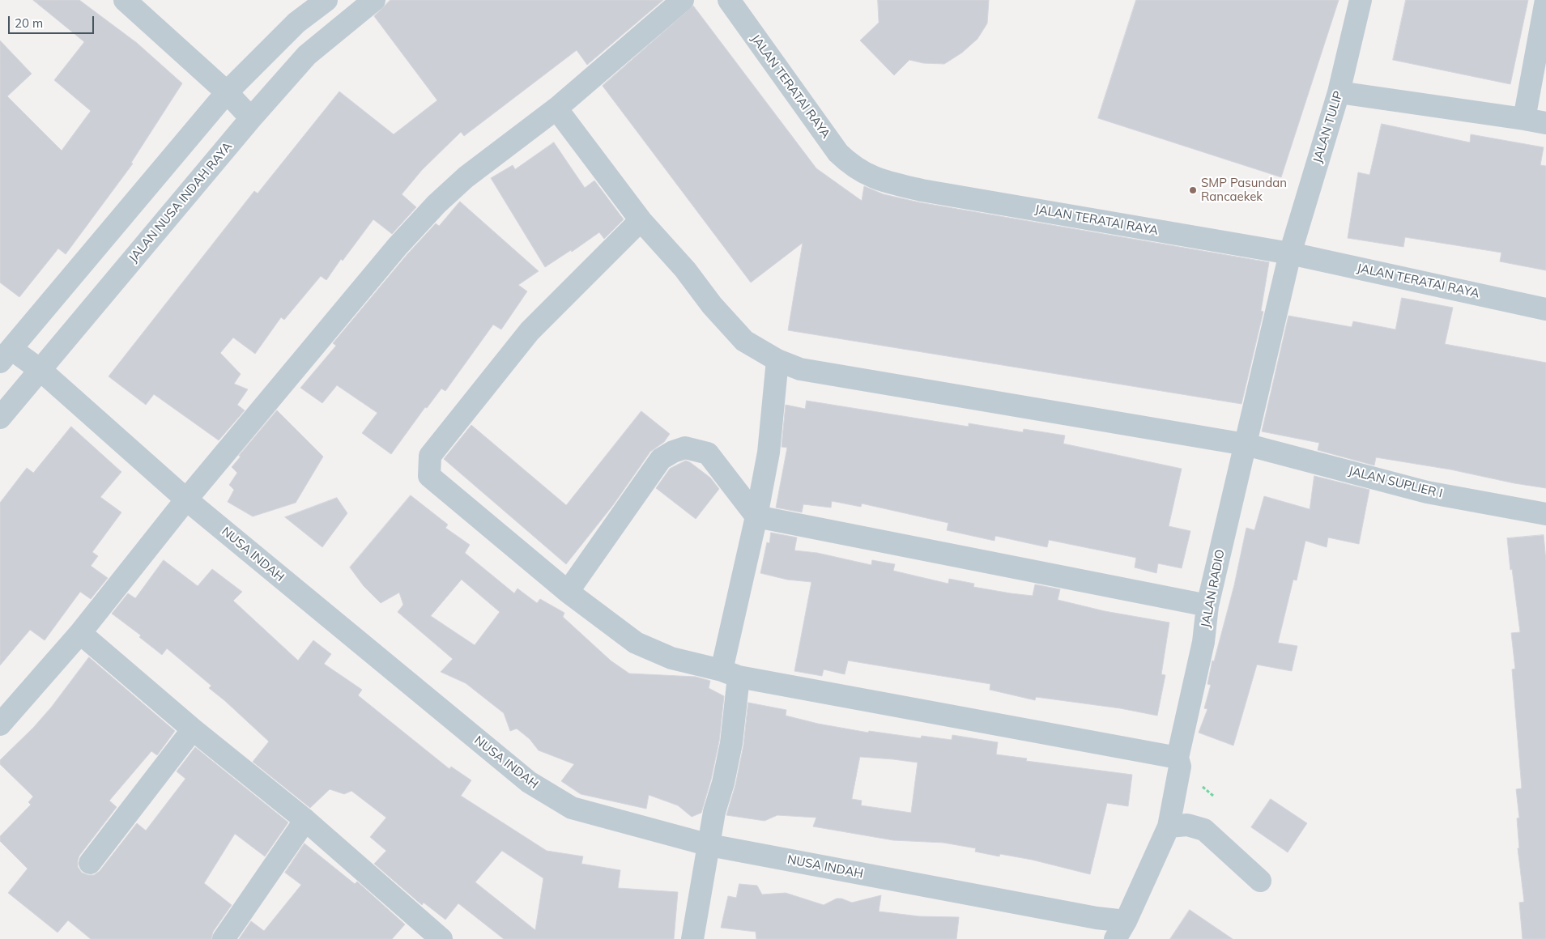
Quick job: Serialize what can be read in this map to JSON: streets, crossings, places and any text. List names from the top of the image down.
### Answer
{
  "streets": {
    "street": [
      "JALAN TERATAI RAYA",
      "JALAN TULIP",
      "JALAN NUSA INDAH RAYA",
      "JALAN SUPLIER I",
      "NUSA INDAH",
      "JALAN RADIO"
    ]
  },
  "crossings": [
    ["JALAN TERATAI RAYA", "JALAN TULIP"],
    ["JALAN TERATAI RAYA", "JALAN RADIO"],
    ["JALAN TULIP", "JALAN RADIO"],
    ["JALAN NUSA INDAH RAYA", "NUSA INDAH"],
    ["JALAN SUPLIER I", "JALAN RADIO"],
    ["NUSA INDAH", "JALAN RADIO"]
  ],
  "places": ["SMP Pasundan Rancaekek"],
  "scale_bar": "20 m"
}
